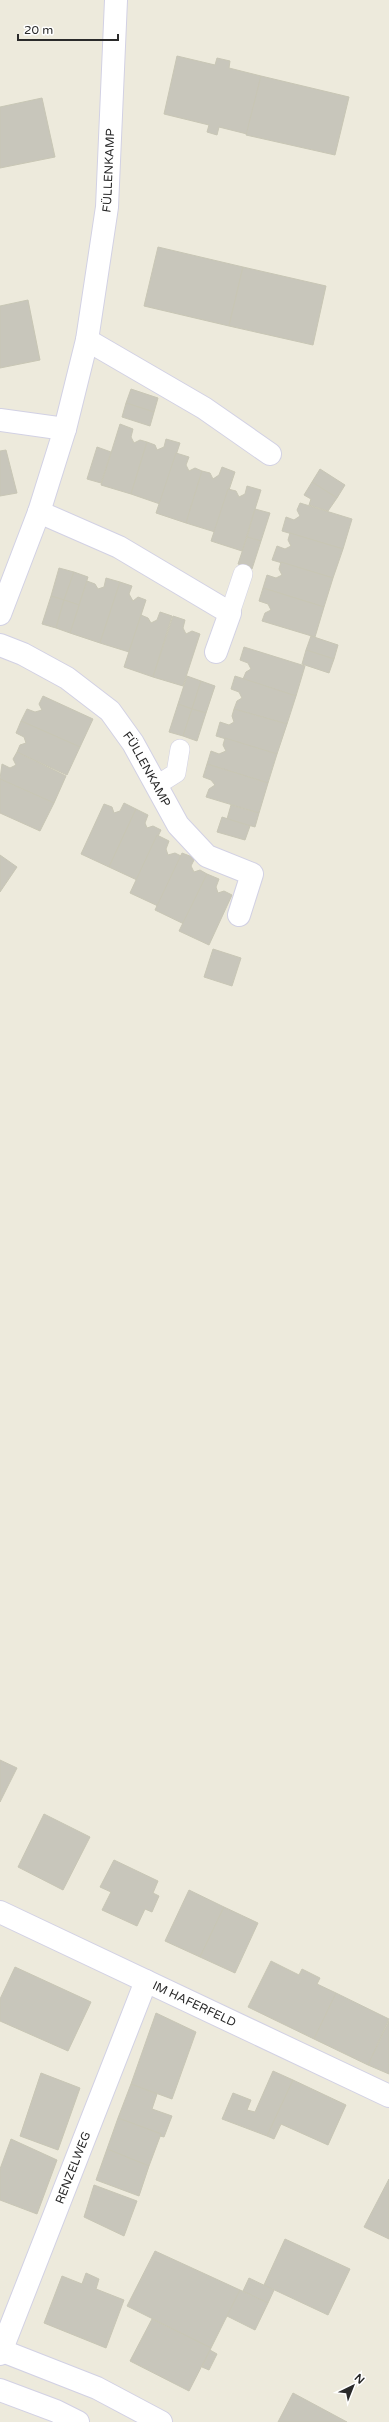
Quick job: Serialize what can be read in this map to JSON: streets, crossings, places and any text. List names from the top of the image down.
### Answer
{
  "streets": {
    "street": ["FÜLLENKAMP", "IM HAFERFELD", "RENZELWEG"]
  },
  "crossings": [
    ["IM HAFERFELD", "RENZELWEG"]
  ],
  "scale_bar": "20 m",
  "north": "top right"
}
